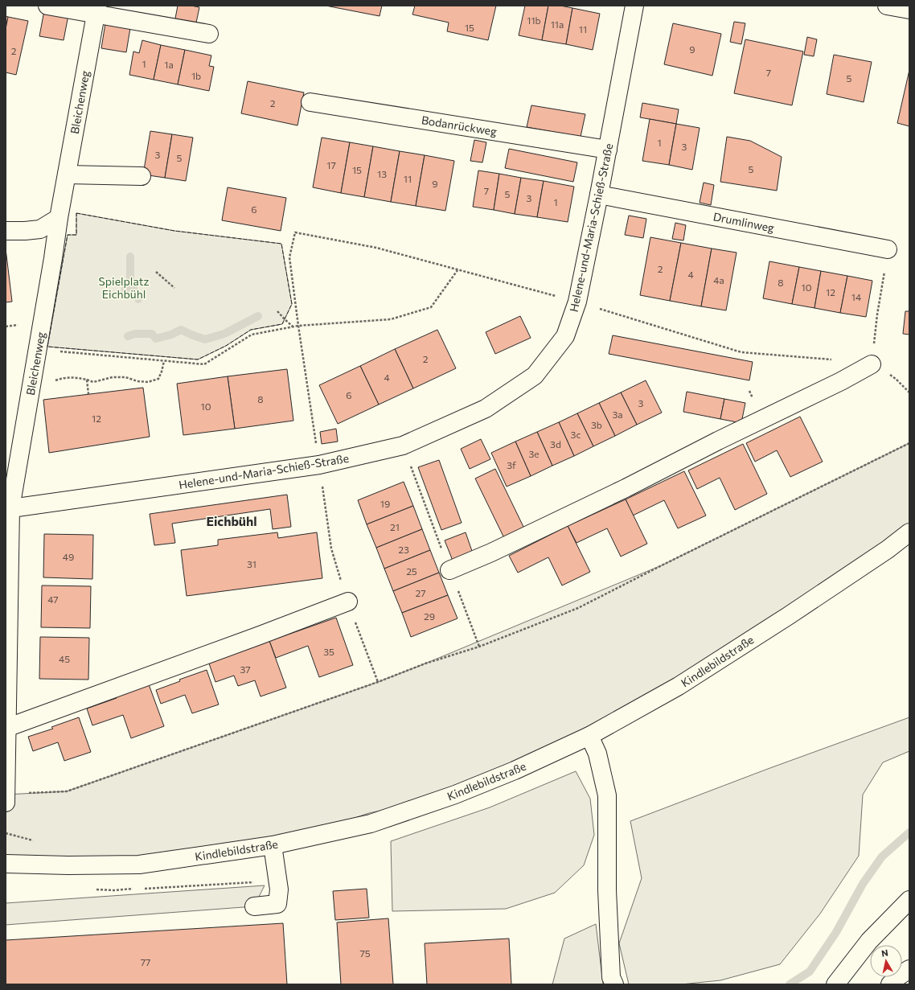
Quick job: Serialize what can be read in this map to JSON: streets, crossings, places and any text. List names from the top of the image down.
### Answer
{
  "streets": {
    "street": [
      "Bleichenweg",
      "Bodanrückweg",
      "Drumlinweg",
      "Helene-und-Maria-Schieß-Straße",
      "Kindlebildstraße"
    ]
  },
  "crossings": [
    ["Bleichenweg", "Helene-und-Maria-Schieß-Straße"],
    ["Bodanrückweg", "Helene-und-Maria-Schieß-Straße"],
    ["Drumlinweg", "Helene-und-Maria-Schieß-Straße"]
  ],
  "districts": ["Eichbühl"],
  "parks": ["Spielplatz Eichbühl"],
  "house_numbers": [
    "11b",
    "11a",
    "15",
    "11",
    "9",
    "2",
    "1",
    "1a",
    "7",
    "1b",
    "5",
    "2",
    "1",
    "3",
    "3",
    "5",
    "17",
    "5",
    "15",
    "13",
    "11",
    "9",
    "7",
    "5",
    "3",
    "1",
    "6",
    "2",
    "4",
    "4a",
    "8",
    "10",
    "12",
    "14",
    "2",
    "4",
    "6",
    "8",
    "3",
    "10",
    "3a",
    "12",
    "3b",
    "3c",
    "3d",
    "3e",
    "3f",
    "19",
    "21",
    "23",
    "49",
    "31",
    "25",
    "27",
    "47",
    "29",
    "35",
    "45",
    "37",
    "75",
    "77"
  ],
  "north": "top"
}
